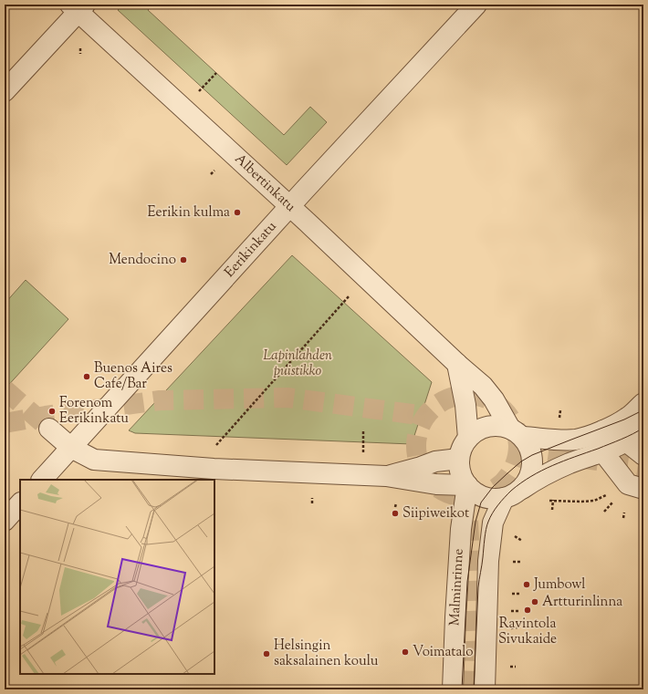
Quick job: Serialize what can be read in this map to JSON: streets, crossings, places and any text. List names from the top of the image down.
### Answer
{
  "streets": {
    "street": ["Albertinkatu", "Eerikinkatu", "Malminrinne"]
  },
  "crossings": [
    ["Albertinkatu", "Eerikinkatu"],
    ["Albertinkatu", "Malminrinne"]
  ],
  "parks": ["Lapinlahden puistikko"],
  "places": [
    "Eerikin kulma",
    "Mendocino",
    "Buenos Aires Cafe/Bar",
    "Forenom Eerikinkatu",
    "Siipiweikot",
    "Jumbowl",
    "Artturinlinna",
    "Ravintola Sivukaide",
    "Voimatalo",
    "Helsingin saksalainen koulu"
  ]
}
